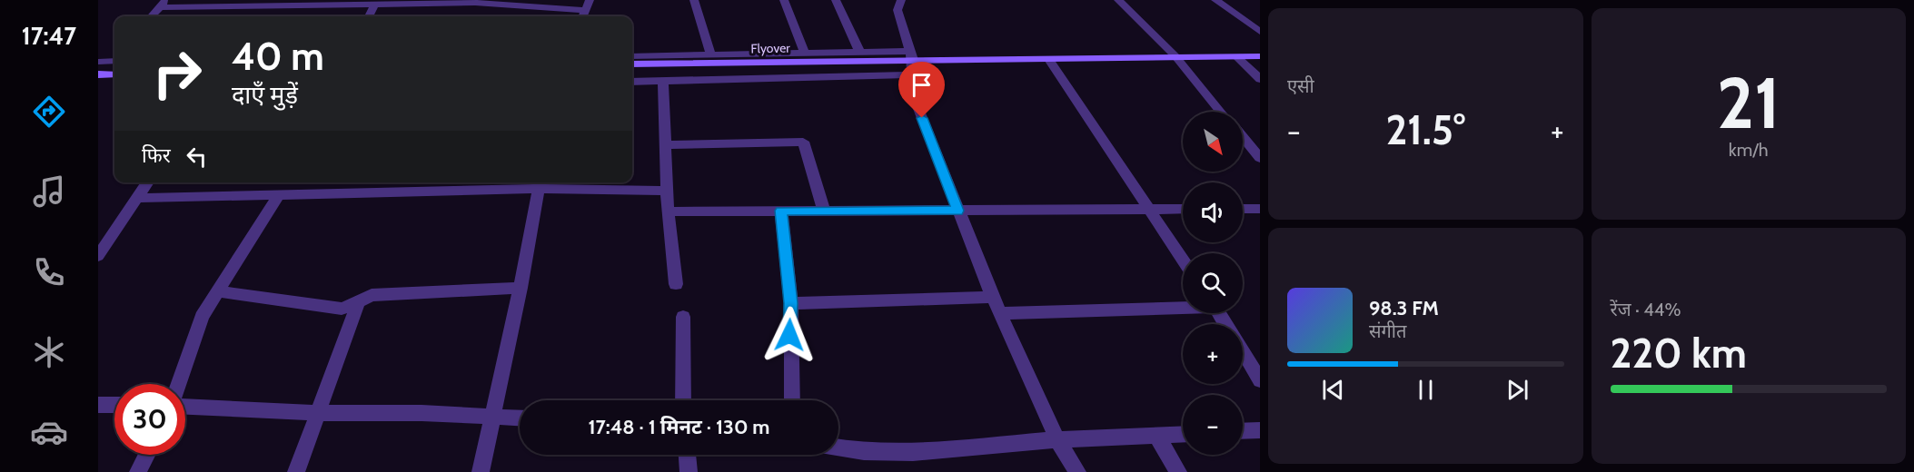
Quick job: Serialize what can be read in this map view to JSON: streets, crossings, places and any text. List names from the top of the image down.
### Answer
{
  "streets": {
    "main road": ["Flyover"]
  },
  "north": "bottom right",
  "page": {
    "tabs": "17:47",
    "tile": [
      "एसी",
      ["21", "km/h"],
      ["रेंज · 44%", "220 km"]
    ],
    "turn": ["40 m", "दाएँ मुड़ें"],
    "heat": ["−", "21.5°", "+"],
    "map_buttons": ["+", "−"],
    "then": "फिर",
    "song": ["98.3 FM", "संगीत"],
    "limit": "30",
    "trip": "17:48 · 1 मिनट · 130 m"
  }
}
